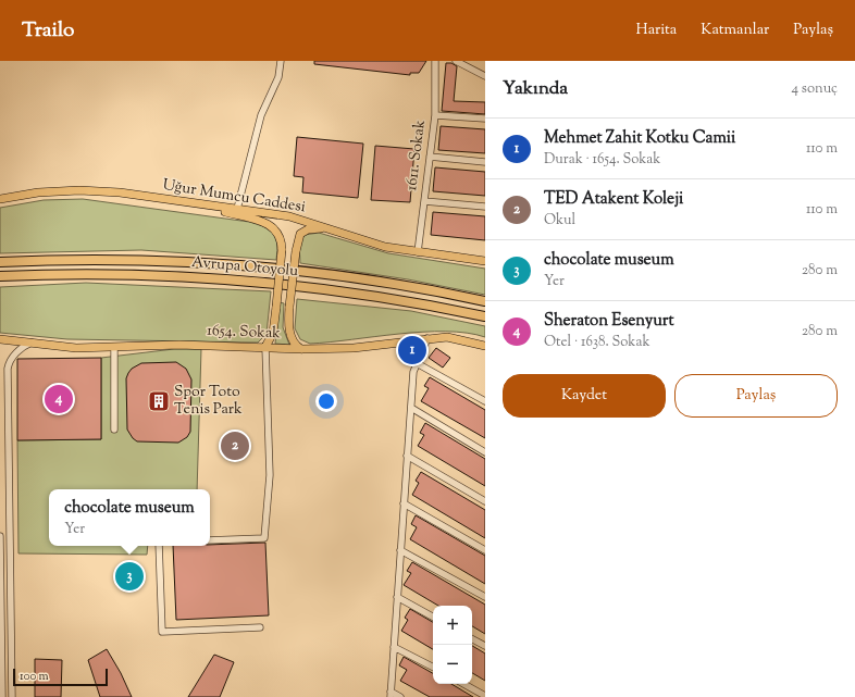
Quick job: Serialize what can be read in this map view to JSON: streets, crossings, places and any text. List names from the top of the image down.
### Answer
{
  "streets": {
    "highway": ["Avrupa Otoyolu"],
    "main road": ["Uğur Mumcu Caddesi", "1654. Sokak"],
    "street": ["1611. Sokak"]
  },
  "crossings": [
    ["1611. Sokak", "Uğur Mumcu Caddesi"]
  ],
  "places": {
    "building": ["Spor Toto Tenis Park"]
  },
  "scale_bar": "100 m",
  "page": {
    "header": "Trailo",
    "nav": ["Harita", "Katmanlar", "Paylaş"],
    "heading": ["Yakında", "4 sonuç"],
    "list": [
      {
        "mark": "1",
        "name": "Mehmet Zahit Kotku Camii",
        "note": "Durak · 1654. Sokak",
        "value": "110 m"
      },
      {
        "mark": "2",
        "name": "TED Atakent Koleji",
        "note": "Okul",
        "value": "110 m"
      },
      {
        "mark": "3",
        "name": "chocolate museum",
        "note": "Yer",
        "value": "280 m"
      },
      {
        "mark": "4",
        "name": "Sheraton Esenyurt",
        "note": "Otel · 1638. Sokak",
        "value": "280 m"
      }
    ],
    "pins": [
      "1",
      "4",
      "2",
      "3"
    ],
    "buttons": ["Kaydet", "Paylaş"],
    "popup": ["chocolate museum", "Yer"],
    "map_buttons": ["+", "−"],
    "scale": "100 m"
  }
}
